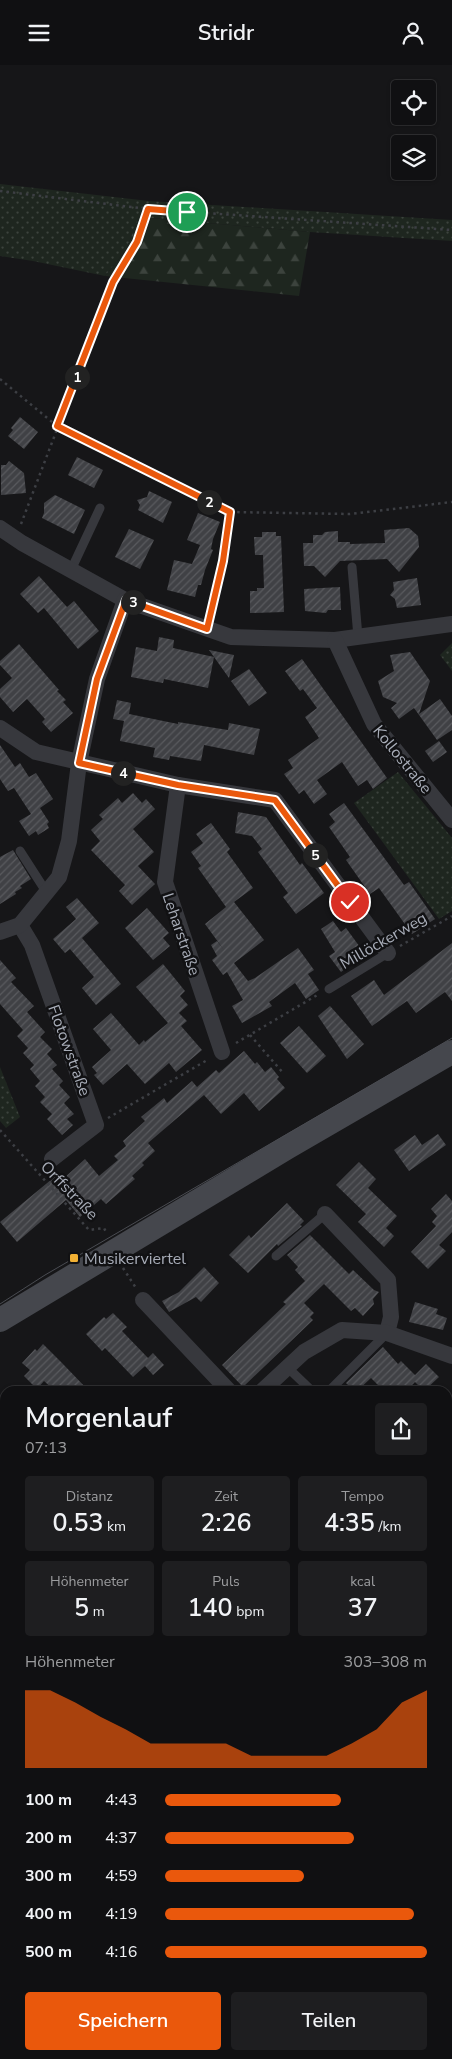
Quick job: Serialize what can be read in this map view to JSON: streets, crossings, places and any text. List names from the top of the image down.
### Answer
{
  "streets": {
    "street": ["Kollostraße", "Leharstraße", "Flotowstraße"],
    "lane": ["Millöckerweg"],
    "path": ["Orffstraße"]
  },
  "places": {
    "transit": ["Musikerviertel"]
  },
  "page": {
    "header": "Stridr",
    "pins": [
      "1",
      "2",
      "3",
      "4",
      "5"
    ],
    "heading": ["Morgenlauf", "07:13"],
    "stats": [
      ["Distanz", "0.53 km"],
      ["Zeit", "2:26"],
      ["Tempo", "4:35 /km"],
      ["Höhenmeter", "5 m"],
      ["Puls", "140 bpm"],
      ["kcal", "37"]
    ],
    "chart": ["Höhenmeter", "303–308 m"],
    "list": [
      {
        "name": "100 m",
        "note": "4:43"
      },
      {
        "name": "200 m",
        "note": "4:37"
      },
      {
        "name": "300 m",
        "note": "4:59"
      },
      {
        "name": "400 m",
        "note": "4:19"
      },
      {
        "name": "500 m",
        "note": "4:16"
      }
    ],
    "buttons": ["Speichern", "Teilen"]
  }
}
